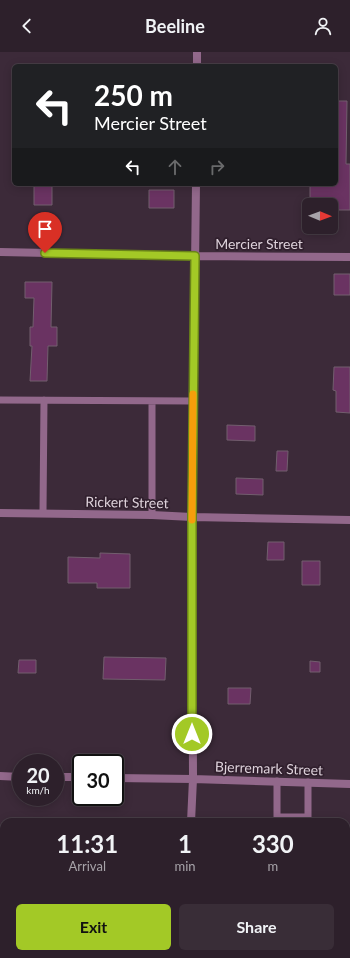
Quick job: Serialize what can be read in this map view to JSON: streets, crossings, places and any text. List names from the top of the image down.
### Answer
{
  "streets": {
    "street": ["Mercier Street", "Rickert Street", "Bjerremark Street"]
  },
  "north": "right",
  "page": {
    "header": "Beeline",
    "turn": ["250 m", "Mercier Street"],
    "speed": "20 km/h",
    "limit": "30",
    "eta": [
      "11:31",
      "Arrival",
      "1",
      "min",
      "330",
      "m"
    ],
    "buttons": ["Exit", "Share"]
  }
}
